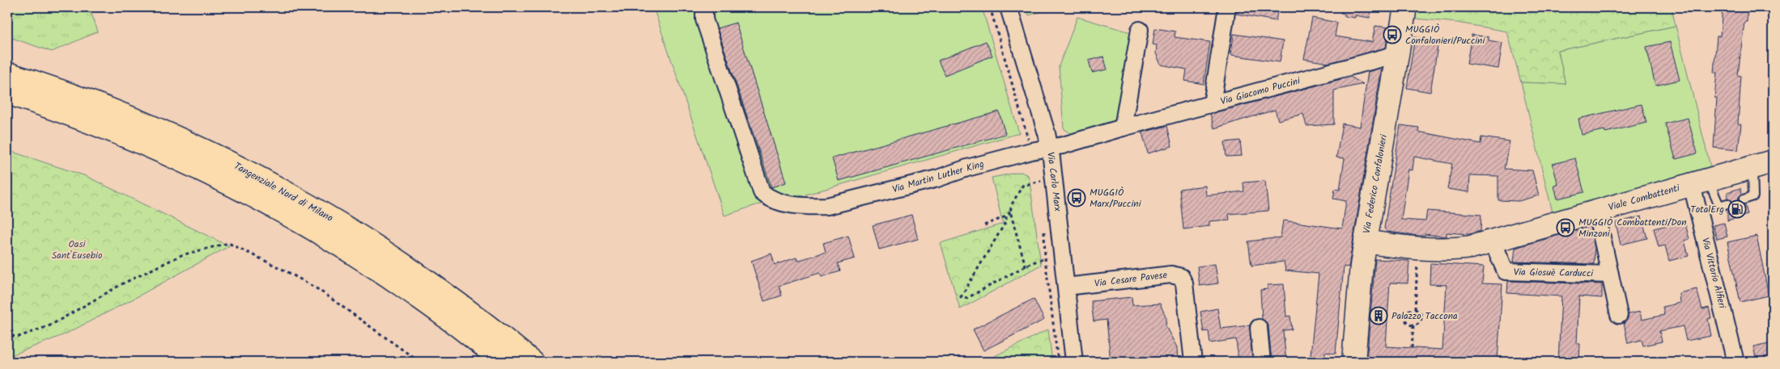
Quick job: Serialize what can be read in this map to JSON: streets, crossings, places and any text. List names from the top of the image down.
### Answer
{
  "streets": {
    "highway": ["Tangenziale Nord di Milano"],
    "street": [
      "Via Giacomo Puccini",
      "Via Martin Luther King",
      "Via Carlo Marx",
      "Via Federico Confalonieri",
      "Viale Combattenti",
      "Via Giosuè Carducci",
      "Via Vittorio Alfieri",
      "Via Cesare Pavese"
    ]
  },
  "crossings": [
    ["Via Giacomo Puccini", "Via Martin Luther King"],
    ["Via Giacomo Puccini", "Via Carlo Marx"],
    ["Via Giacomo Puccini", "Via Federico Confalonieri"],
    ["Via Martin Luther King", "Via Carlo Marx"],
    ["Via Carlo Marx", "Via Cesare Pavese"],
    ["Via Federico Confalonieri", "Viale Combattenti"],
    ["Viale Combattenti", "Via Giosuè Carducci"],
    ["Viale Combattenti", "Via Vittorio Alfieri"]
  ],
  "parks": ["Oasi Sant'Eusebio"],
  "places": {
    "bus stop": ["MUGGIÒ Confalonieri/Puccini", "MUGGIÒ Marx/Puccini", "MUGGIÒ Combattenti/Don Minzoni"],
    "fuel station": ["TotalErg"],
    "building": ["Palazzo Taccona"]
  }
}
